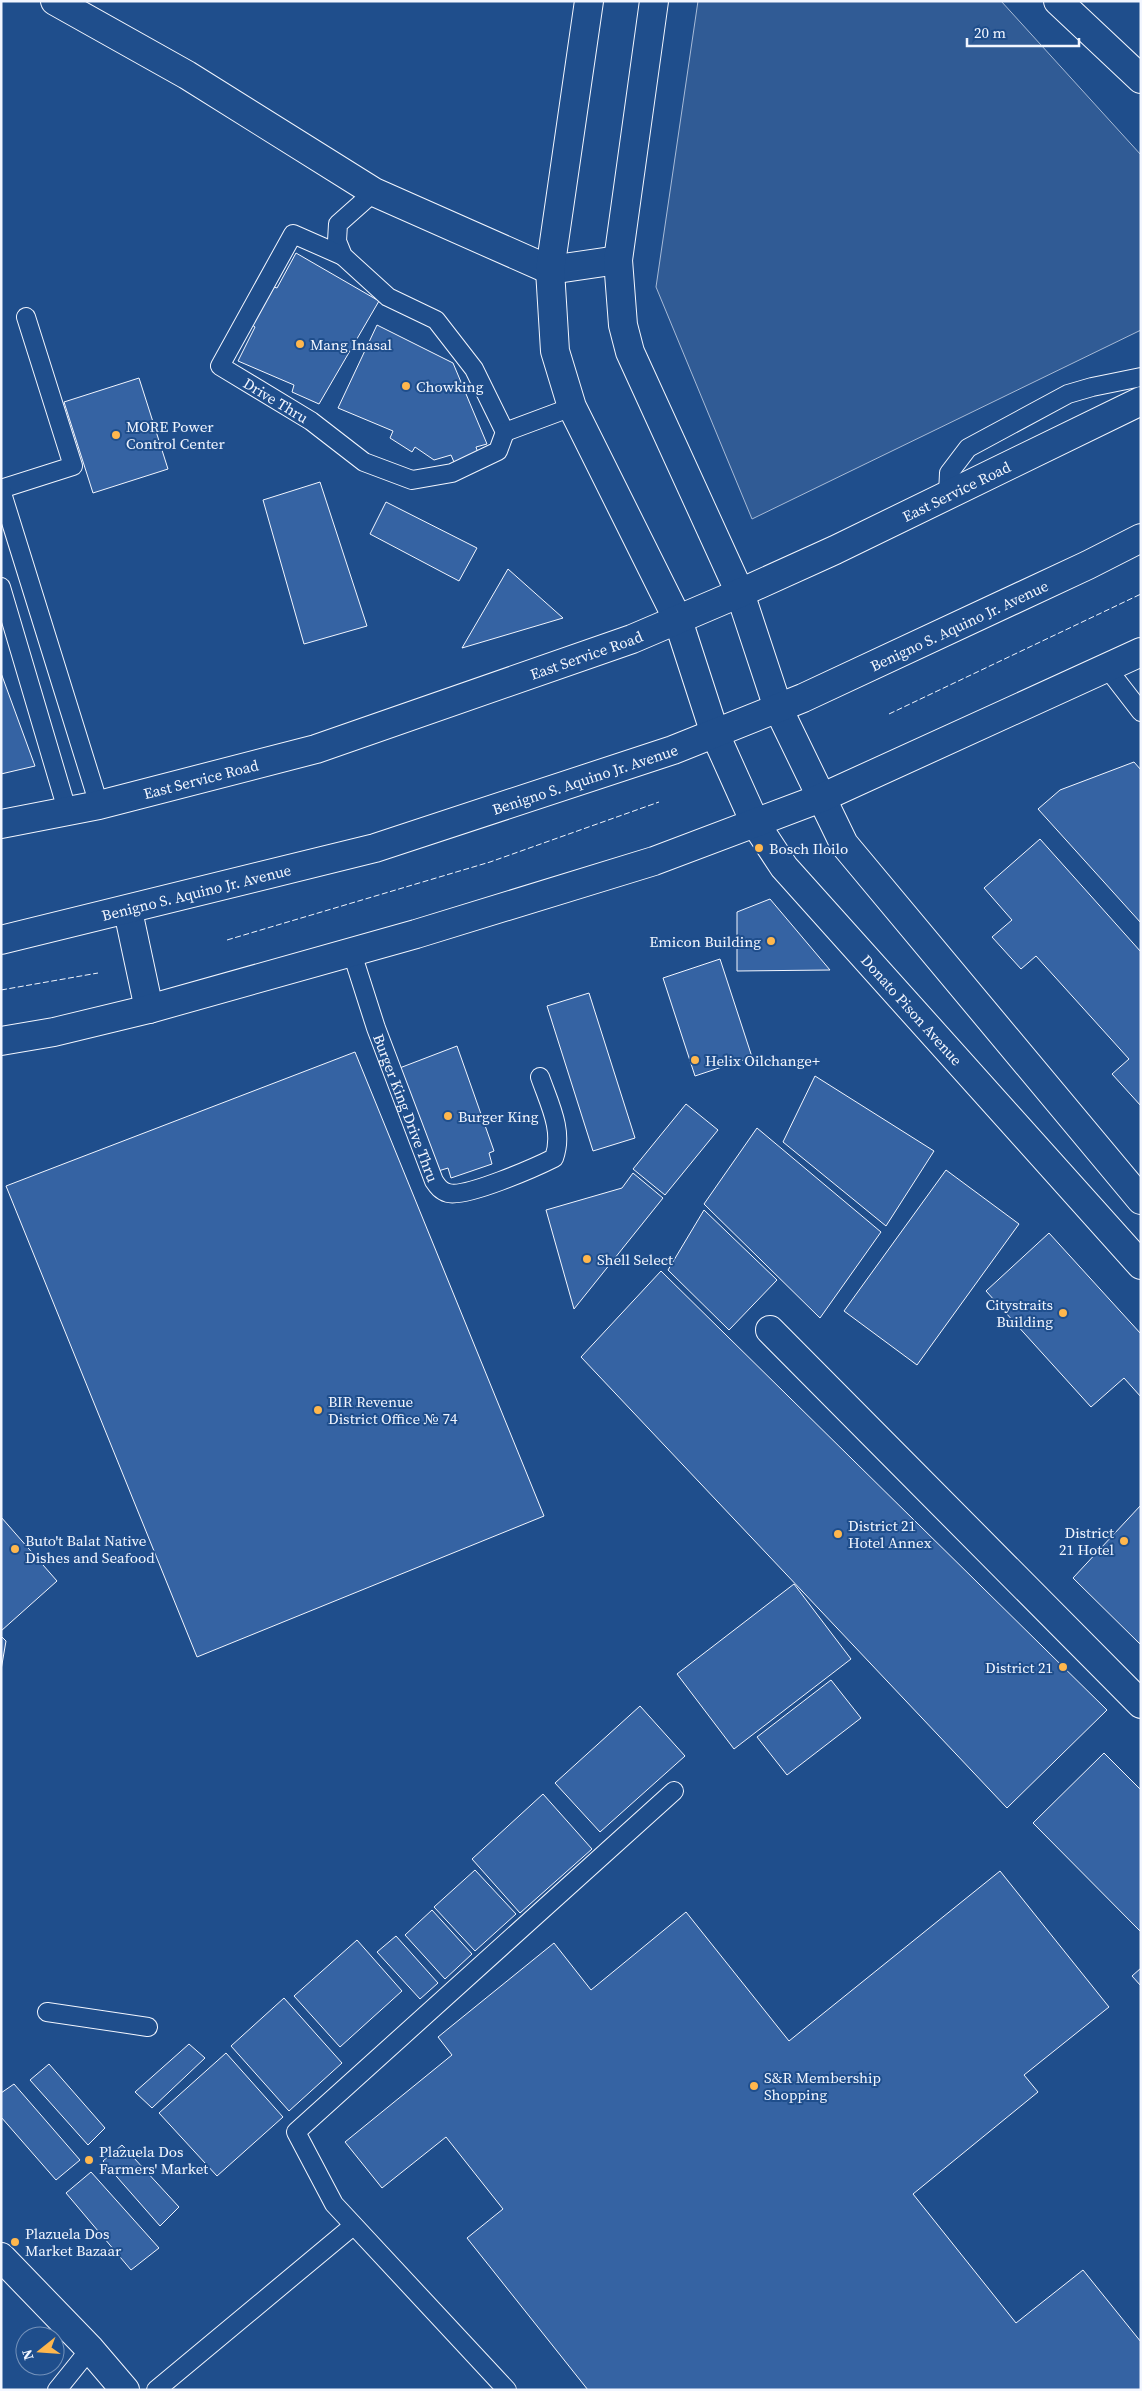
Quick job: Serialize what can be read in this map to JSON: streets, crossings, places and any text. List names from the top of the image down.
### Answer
{
  "streets": {
    "main road": ["East Service Road", "Benigno S. Aquino Jr. Avenue", "Donato Pison Avenue"],
    "lane": ["Drive Thru", "Burger King Drive Thru"]
  },
  "crossings": [
    ["East Service Road", "Donato Pison Avenue"],
    ["Benigno S. Aquino Jr. Avenue", "Donato Pison Avenue"]
  ],
  "places": [
    "Mang Inasal",
    "Chowking",
    "MORE Power Control Center",
    "Bosch Iloilo",
    "Emicon Building",
    "Helix Oilchange+",
    "Burger King",
    "Shell Select",
    "Citystraits Building",
    "BIR Revenue District Office № 74",
    "District 21 Hotel Annex",
    "District 21 Hotel",
    "Buto't Balat Native Dishes and Seafood",
    "District 21",
    "S&R Membership Shopping",
    "Plazuela Dos Farmers' Market",
    "Plazuela Dos Market Bazaar"
  ],
  "scale_bar": "20 m",
  "north": "left"
}
